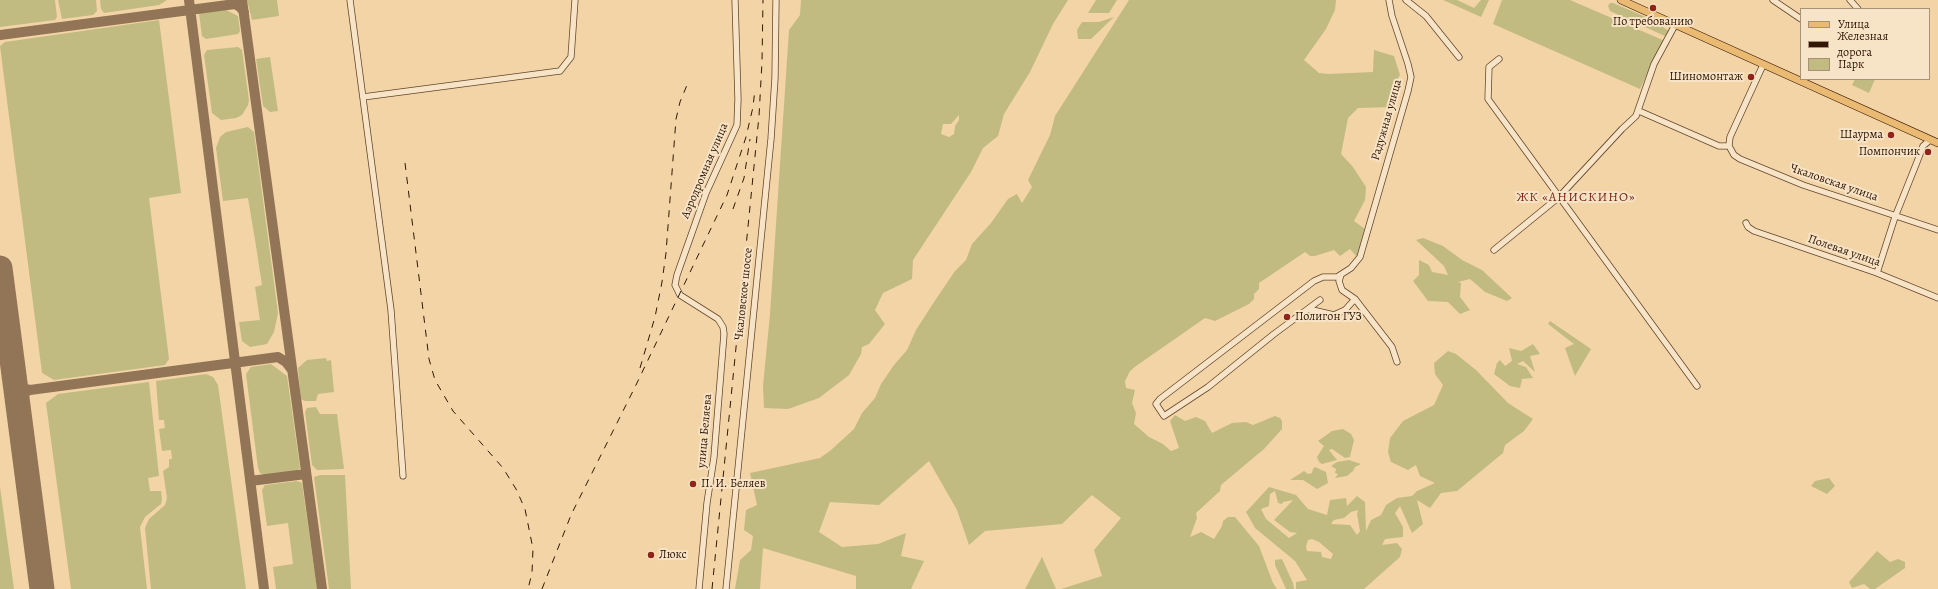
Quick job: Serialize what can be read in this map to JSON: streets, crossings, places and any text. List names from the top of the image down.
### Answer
{
  "streets": {
    "street": [
      "Радужная улица",
      "Аэродромная улица",
      "Чкаловская улица",
      "Полевая улица",
      "Чкаловское шоссе",
      "улица Беляева"
    ]
  },
  "crossings": [
    ["Аэродромная улица", "улица Беляева"]
  ],
  "districts": ["ЖК «АНИСКИНО»"],
  "places": [
    "По требованию",
    "Шиномонтаж",
    "Шаурма",
    "Помпончик",
    "Полигон ГУЗ",
    "П. И. Беляев",
    "Люкс"
  ],
  "legend": ["Улица", "Железная дорога", "Парк"]
}
